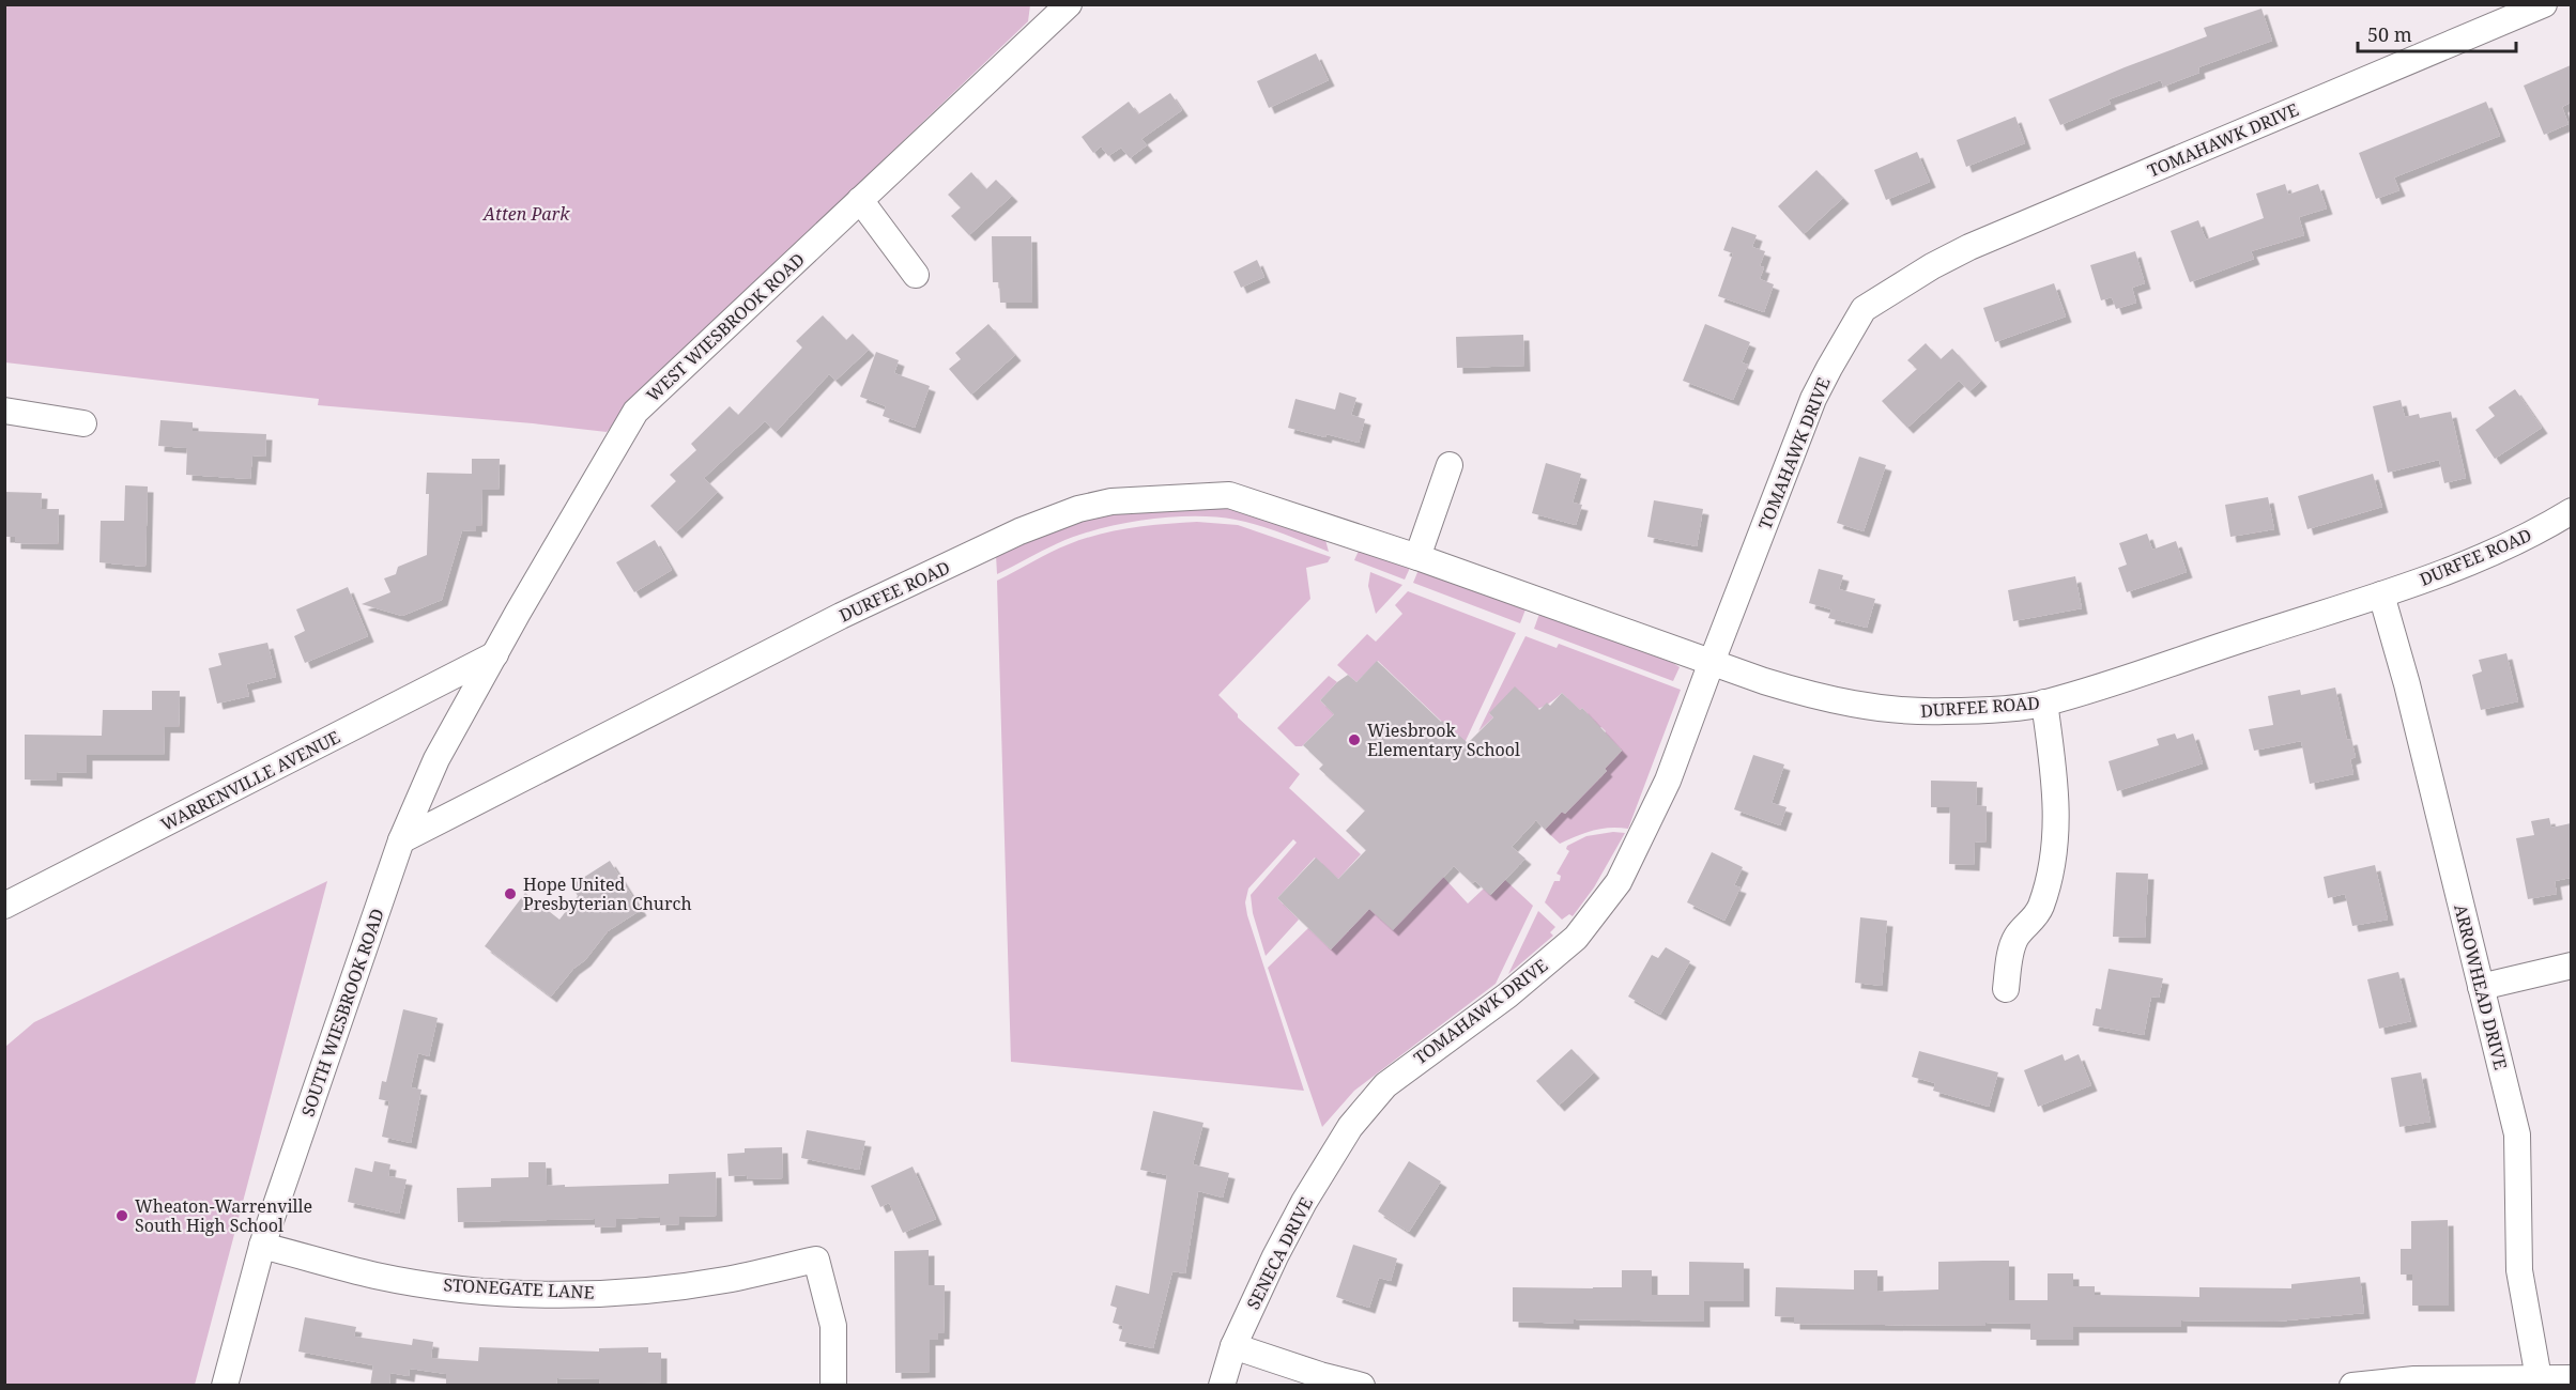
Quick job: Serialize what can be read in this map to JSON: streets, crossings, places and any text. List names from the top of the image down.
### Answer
{
  "streets": {
    "street": [
      "TOMAHAWK DRIVE",
      "WEST WIESBROOK ROAD",
      "DURFEE ROAD",
      "WARRENVILLE AVENUE",
      "ARROWHEAD DRIVE",
      "SOUTH WIESBROOK ROAD",
      "SENECA DRIVE",
      "STONEGATE LANE"
    ]
  },
  "crossings": [
    ["TOMAHAWK DRIVE", "DURFEE ROAD"],
    ["TOMAHAWK DRIVE", "SENECA DRIVE"],
    ["WEST WIESBROOK ROAD", "WARRENVILLE AVENUE"],
    ["WEST WIESBROOK ROAD", "SOUTH WIESBROOK ROAD"],
    ["DURFEE ROAD", "ARROWHEAD DRIVE"],
    ["DURFEE ROAD", "SOUTH WIESBROOK ROAD"],
    ["WARRENVILLE AVENUE", "SOUTH WIESBROOK ROAD"],
    ["SOUTH WIESBROOK ROAD", "STONEGATE LANE"]
  ],
  "parks": ["Atten Park"],
  "places": ["Wiesbrook Elementary School", "Hope United Presbyterian Church", "Wheaton-Warrenville South High School"],
  "scale_bar": "50 m"
}
